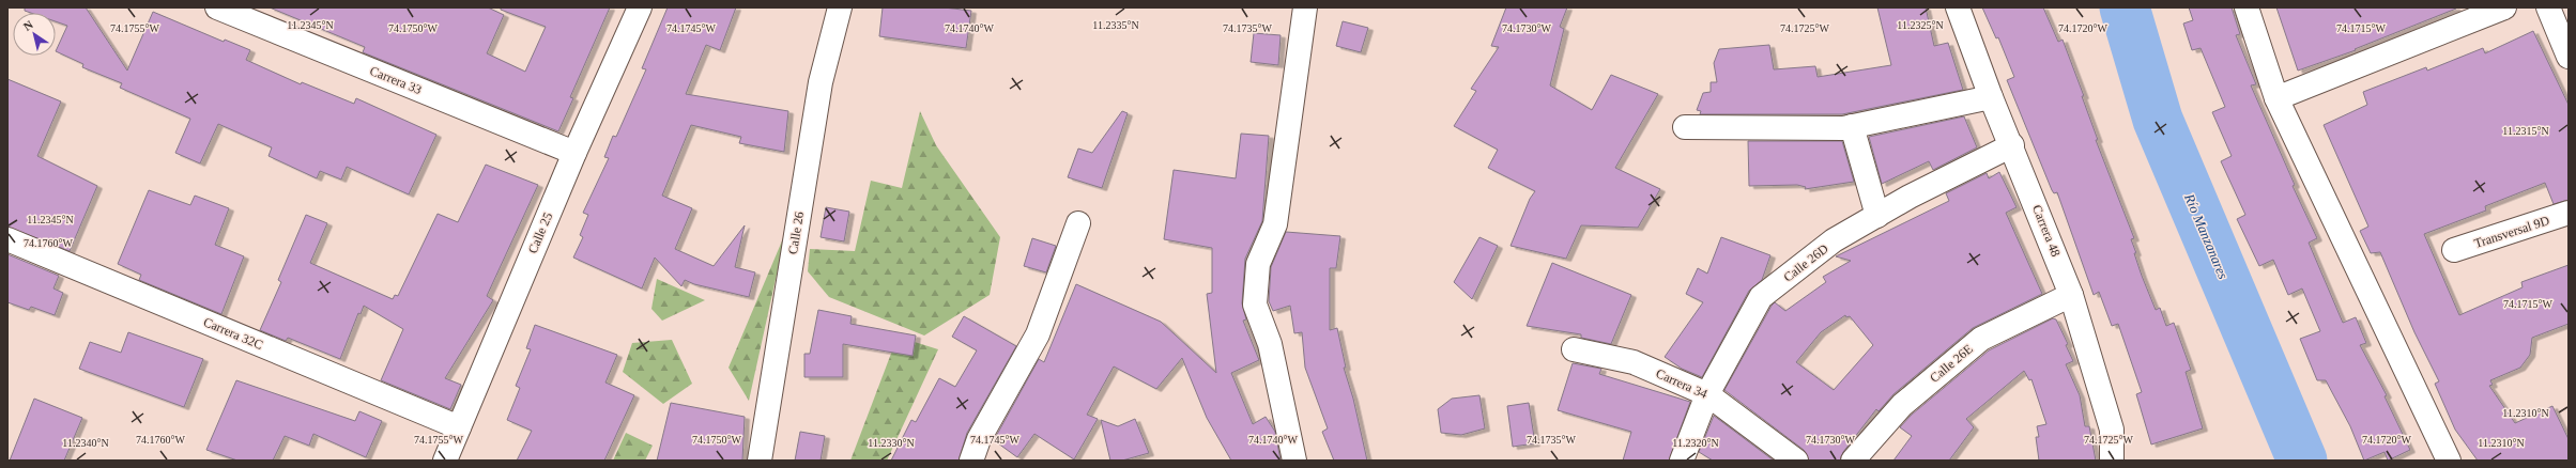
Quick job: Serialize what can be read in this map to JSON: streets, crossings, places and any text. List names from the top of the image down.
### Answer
{
  "streets": {
    "street": [
      "Carrera 33",
      "Carrera 48",
      "Transversal 9D",
      "Calle 25",
      "Calle 26",
      "Calle 26D",
      "Carrera 32C",
      "Calle 26E",
      "Carrera 34"
    ]
  },
  "crossings": [
    ["Carrera 33", "Calle 25"],
    ["Carrera 48", "Calle 26D"],
    ["Carrera 48", "Calle 26E"],
    ["Calle 25", "Carrera 32C"],
    ["Calle 26D", "Carrera 34"]
  ],
  "water": ["Río Manzanares"],
  "north": "top left",
  "coordinates": [
    "11.2345°N",
    "11.2335°N",
    "11.2325°N",
    "74.1755°W",
    "74.1750°W",
    "74.1745°W",
    "74.1740°W",
    "74.1735°W",
    "74.1730°W",
    "74.1725°W",
    "74.1715°W",
    "74.1720°W",
    "11.2315°N",
    "74.1760°W",
    "11.2310°N",
    "11.2340°N",
    "11.2330°N",
    "11.2320°N"
  ]
}
